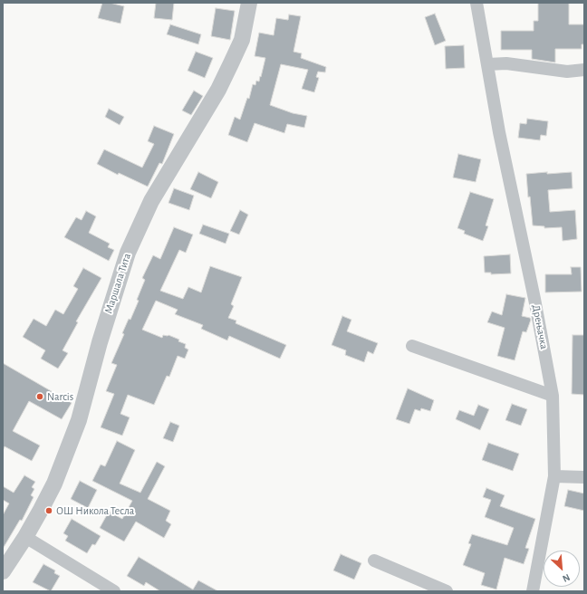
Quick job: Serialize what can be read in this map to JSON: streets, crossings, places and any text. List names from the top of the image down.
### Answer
{
  "streets": {
    "street": ["Маршала Тита", "Дрењачка"]
  },
  "places": ["Narcis", "ОШ Никола Тесла"],
  "north": "bottom right"
}
